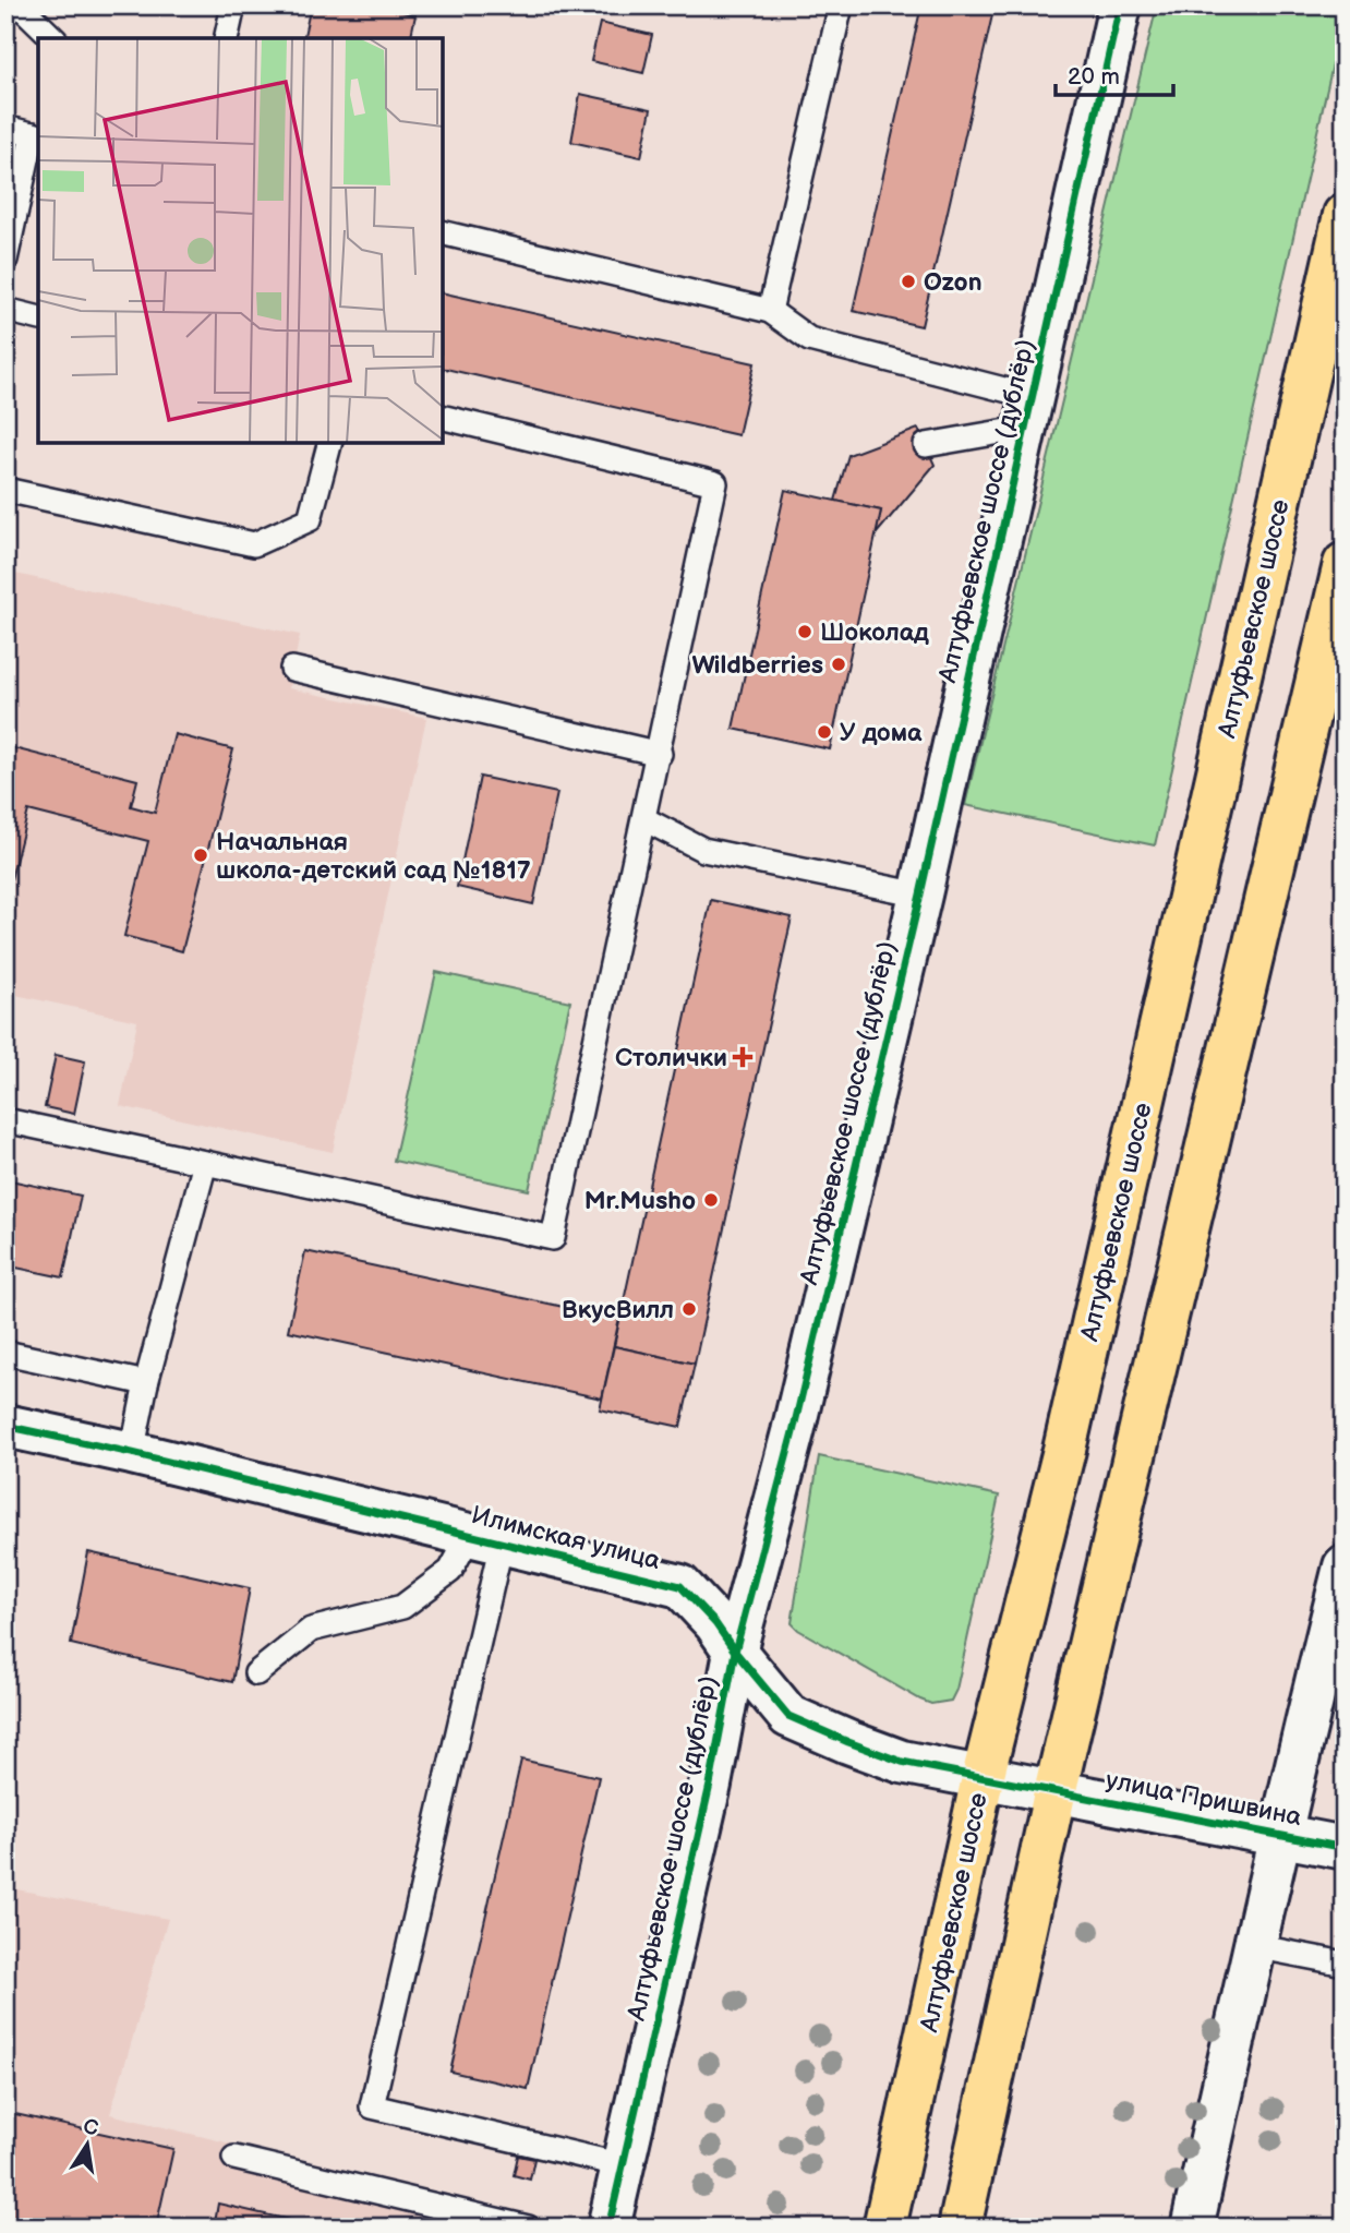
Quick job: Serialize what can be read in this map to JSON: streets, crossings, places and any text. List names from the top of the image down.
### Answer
{
  "streets": {
    "main road": ["Алтуфьевское шоссе"],
    "street": ["Алтуфьевское шоссе (дублёр)", "Илимская улица", "улица Пришвина"]
  },
  "crossings": [
    ["Алтуфьевское шоссе (дублёр)", "Илимская улица"],
    ["Алтуфьевское шоссе", "Илимская улица"],
    ["Илимская улица", "улица Пришвина"]
  ],
  "places": {
    "other": [
      "Ozon",
      "Шоколад",
      "Wildberries",
      "У дома",
      "Начальная школа-детский сад №1817",
      "Mr.Musho",
      "ВкусВилл"
    ],
    "health": ["Столички"]
  },
  "scale_bar": "20 m",
  "north": "top"
}
